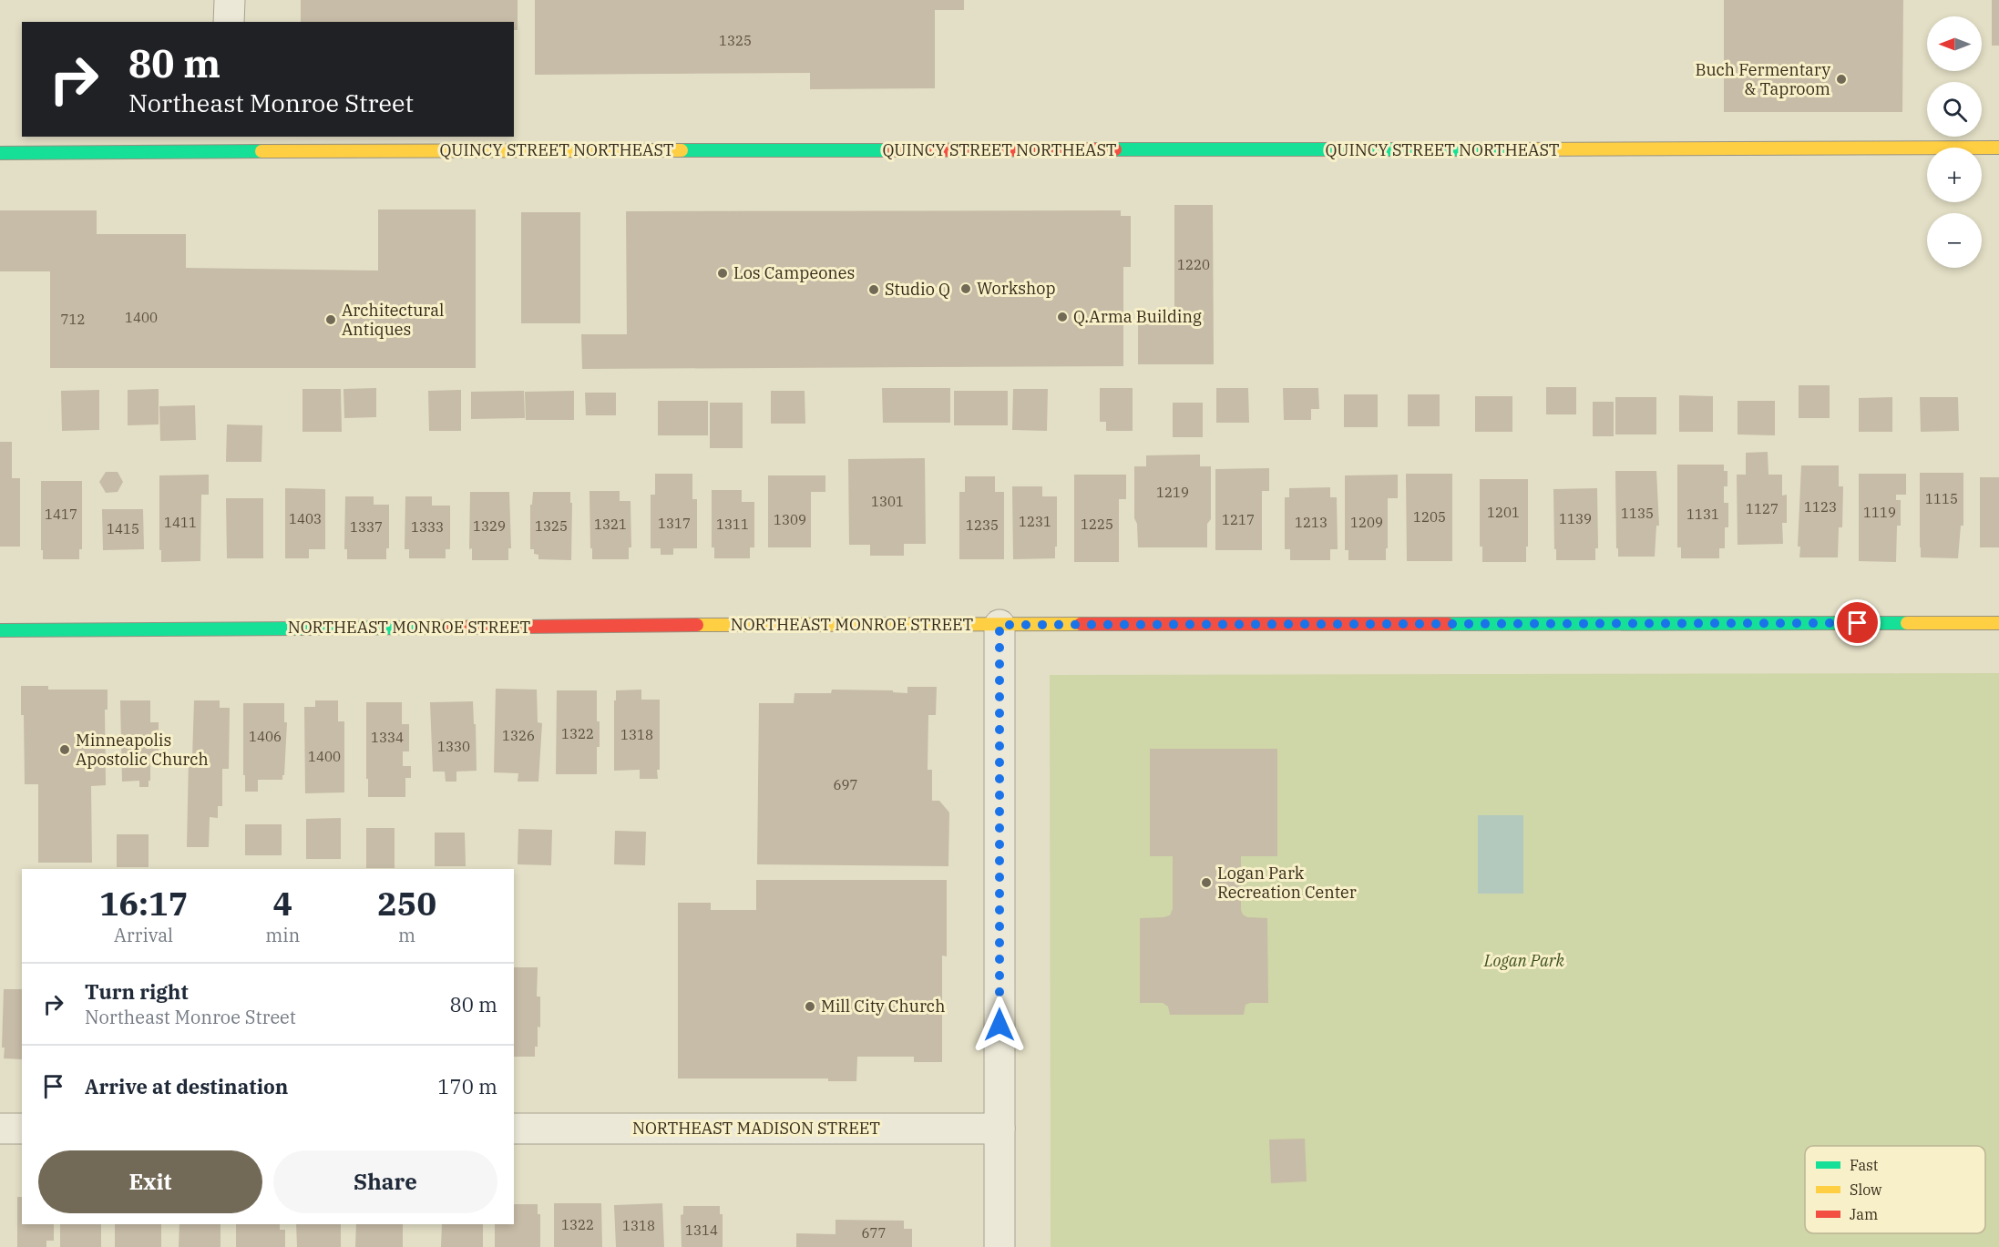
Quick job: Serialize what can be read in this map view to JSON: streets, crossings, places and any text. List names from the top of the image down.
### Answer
{
  "streets": {
    "street": ["QUINCY STREET NORTHEAST", "NORTHEAST MONROE STREET", "NORTHEAST MADISON STREET"]
  },
  "parks": ["Logan Park"],
  "places": [
    "Buch Fermentary & Taproom",
    "Los Campeones",
    "Workshop",
    "Studio Q",
    "Q.Arma Building",
    "Architectural Antiques",
    "Minneapolis Apostolic Church",
    "Logan Park Recreation Center",
    "Mill City Church"
  ],
  "house_numbers": [
    "1325",
    "1220",
    "1400",
    "712",
    "1219",
    "1115",
    "1301",
    "1123",
    "1127",
    "1201",
    "1119",
    "1135",
    "1417",
    "1131",
    "1205",
    "1403",
    "1139",
    "1309",
    "1217",
    "1231",
    "1411",
    "1213",
    "1209",
    "1317",
    "1321",
    "1311",
    "1225",
    "1235",
    "1329",
    "1325",
    "1337",
    "1333",
    "1415",
    "1322",
    "1318",
    "1326",
    "1406",
    "1334",
    "1330",
    "1400",
    "697",
    "1322",
    "1318",
    "1314",
    "677"
  ],
  "legend": ["Fast", "Slow", "Jam"],
  "north": "left",
  "page": {
    "map_buttons": ["+", "−"],
    "turn": ["80 m", "Northeast Monroe Street"],
    "eta": [
      "16:17",
      "Arrival",
      "4",
      "min",
      "250",
      "m"
    ],
    "list": [
      {
        "name": "Turn right",
        "note": "Northeast Monroe Street",
        "value": "80 m"
      },
      {
        "name": "Arrive at destination",
        "value": "170 m"
      }
    ],
    "buttons": ["Exit", "Share"]
  }
}
